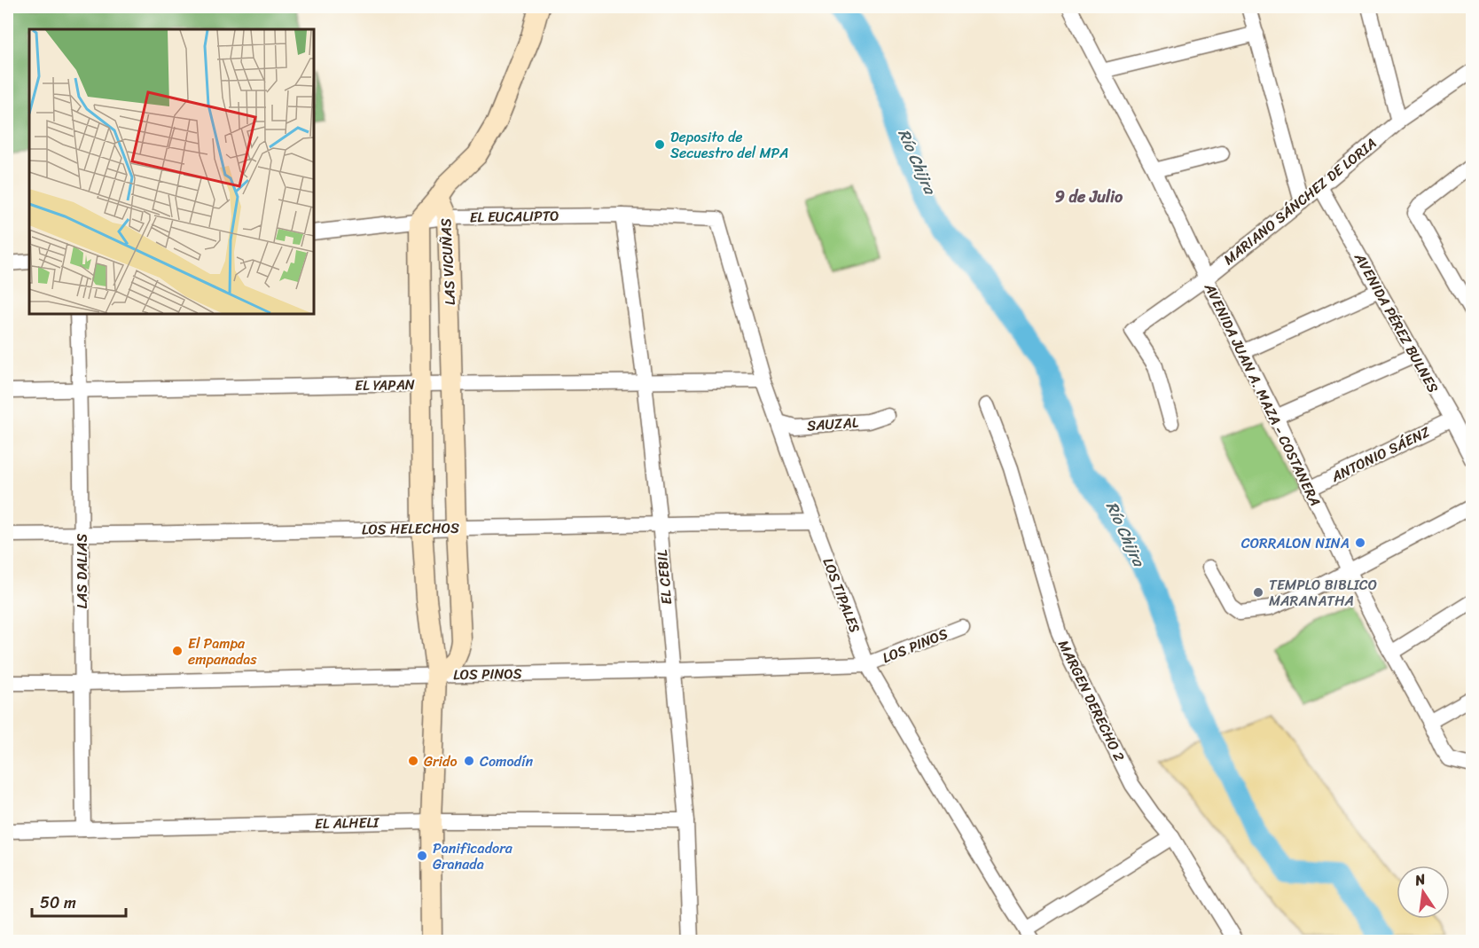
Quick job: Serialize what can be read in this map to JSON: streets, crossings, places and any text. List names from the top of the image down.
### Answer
{
  "streets": {
    "street": [
      "MARIANO SÁNCHEZ DE LORIA",
      "EL EUCALIPTO",
      "LAS VICUÑAS",
      "AVENIDA PÉREZ BULNES",
      "EL YAPAN",
      "AVENIDA JUAN A. MAZA - COSTANERA",
      "SAUZAL",
      "ANTONIO SÁENZ",
      "LOS HELECHOS",
      "LAS DALIAS",
      "EL CEBIL",
      "LOS TIPALES",
      "LOS PINOS",
      "MARGEN DERECHO 2",
      "EL ALHELI"
    ]
  },
  "crossings": [
    ["MARIANO SÁNCHEZ DE LORIA", "AVENIDA PÉREZ BULNES"],
    ["MARIANO SÁNCHEZ DE LORIA", "AVENIDA JUAN A. MAZA - COSTANERA"],
    ["EL EUCALIPTO", "LAS VICUÑAS"],
    ["EL EUCALIPTO", "EL CEBIL"],
    ["EL EUCALIPTO", "LOS TIPALES"],
    ["LAS VICUÑAS", "EL YAPAN"],
    ["LAS VICUÑAS", "LOS HELECHOS"],
    ["LAS VICUÑAS", "LOS PINOS"],
    ["LAS VICUÑAS", "EL ALHELI"],
    ["AVENIDA PÉREZ BULNES", "ANTONIO SÁENZ"],
    ["EL YAPAN", "LAS DALIAS"],
    ["EL YAPAN", "EL CEBIL"],
    ["EL YAPAN", "LOS TIPALES"],
    ["AVENIDA JUAN A. MAZA - COSTANERA", "ANTONIO SÁENZ"],
    ["SAUZAL", "LOS TIPALES"],
    ["LOS HELECHOS", "LAS DALIAS"],
    ["LOS HELECHOS", "EL CEBIL"],
    ["LOS HELECHOS", "LOS TIPALES"],
    ["LAS DALIAS", "LOS PINOS"],
    ["LAS DALIAS", "EL ALHELI"],
    ["EL CEBIL", "LOS PINOS"],
    ["EL CEBIL", "EL ALHELI"],
    ["LOS TIPALES", "LOS PINOS"]
  ],
  "districts": ["9 de Julio"],
  "water": ["Río Chijra"],
  "places": [
    "Deposito de Secuestro del MPA",
    "CORRALON NINA",
    "TEMPLO BIBLICO MARANATHA",
    "El Pampa empanadas",
    "Grido",
    "Comodín",
    "Panificadora Granada"
  ],
  "scale_bar": "50 m",
  "north": "top"
}
